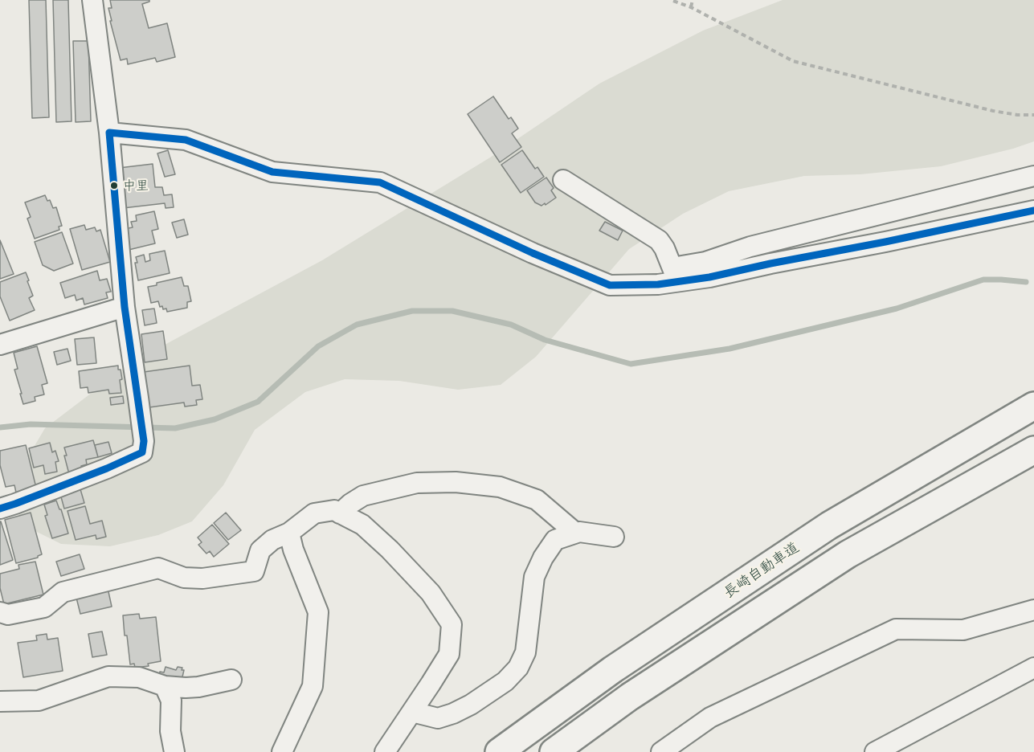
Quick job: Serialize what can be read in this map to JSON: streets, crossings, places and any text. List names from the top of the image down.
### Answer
{
  "streets": {
    "highway": ["長崎自動車道"]
  },
  "places": ["中里"]
}
